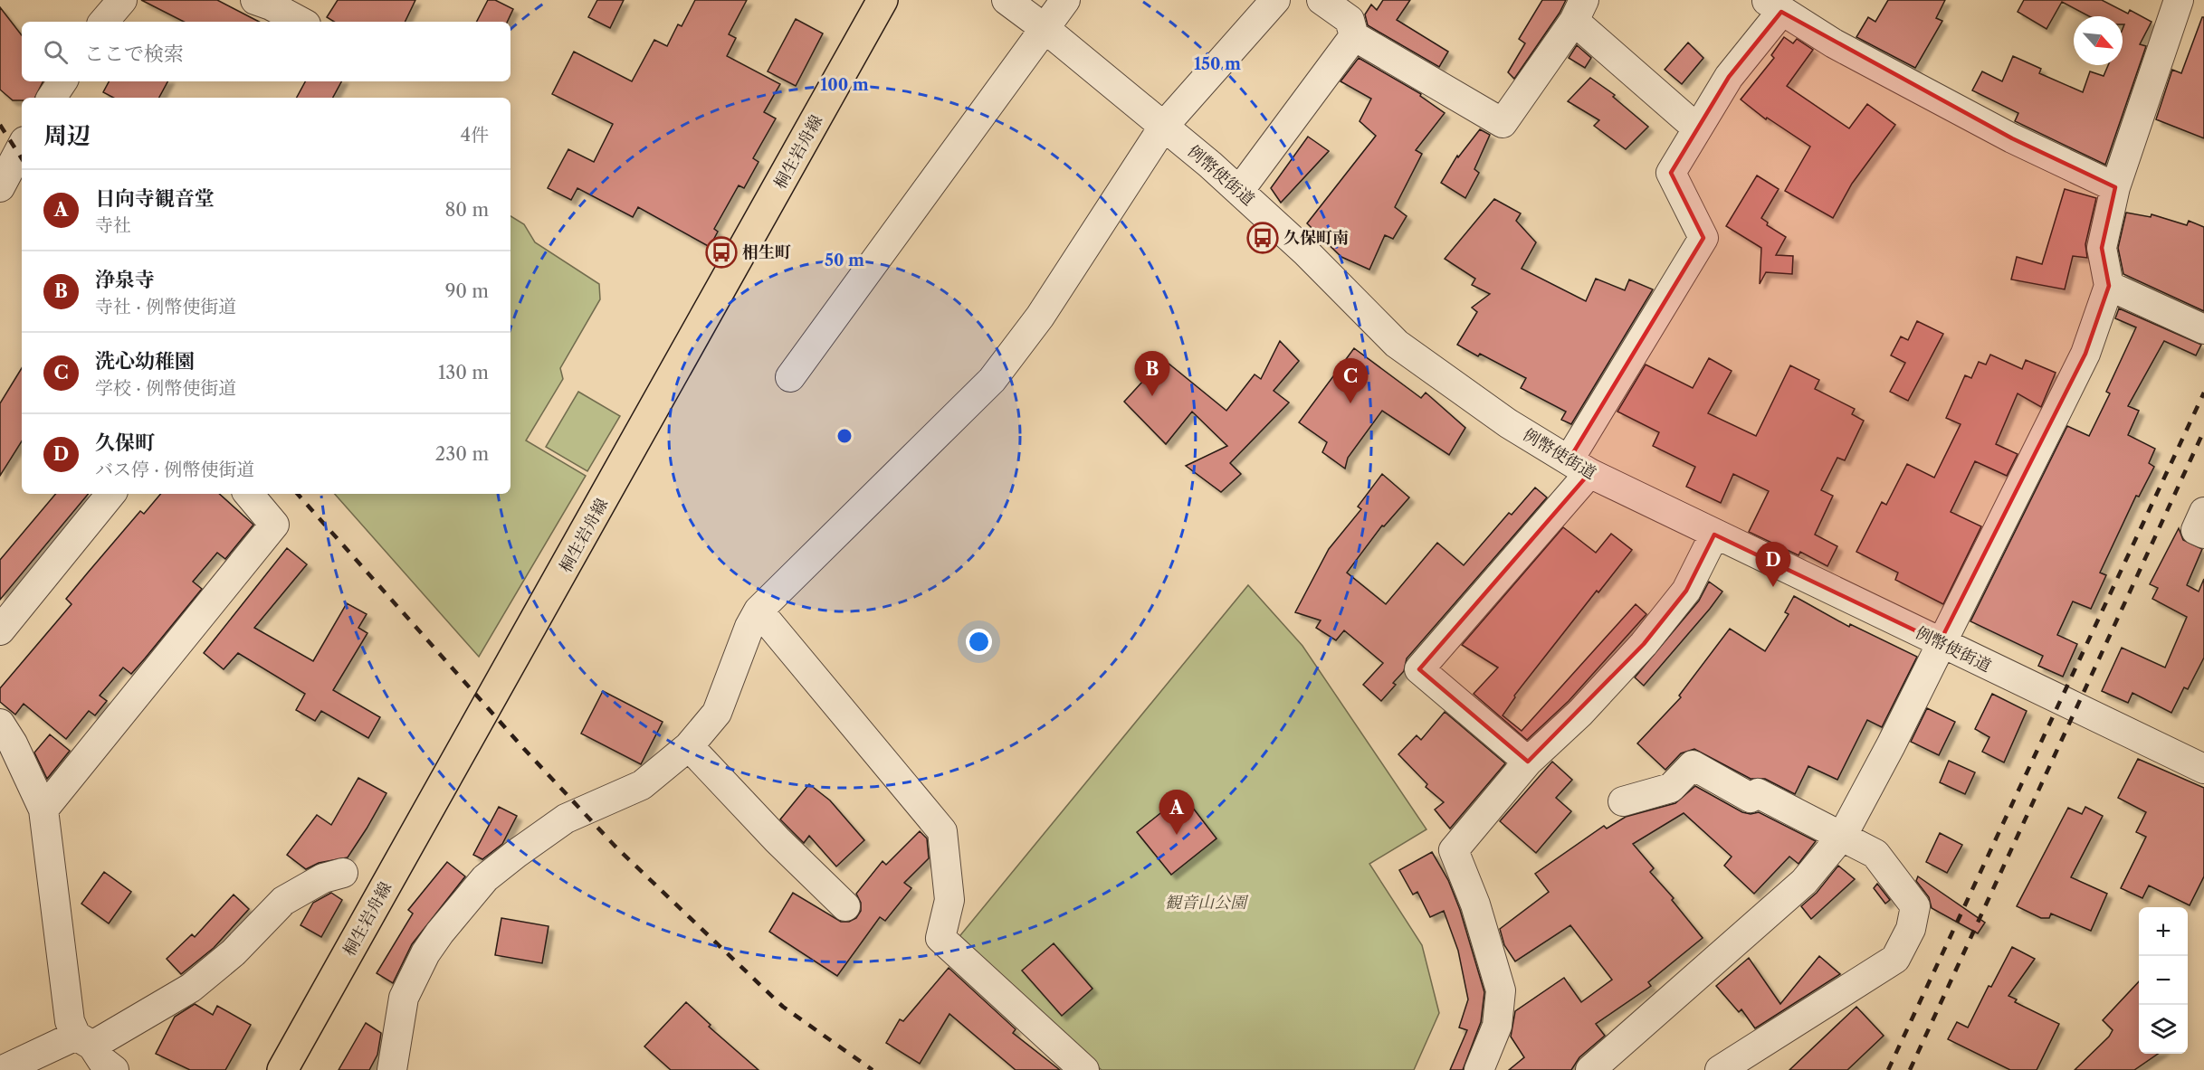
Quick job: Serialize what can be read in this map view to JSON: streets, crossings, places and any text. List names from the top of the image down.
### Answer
{
  "streets": {
    "main road": ["桐生岩舟線"],
    "street": ["例幣使街道"]
  },
  "parks": ["観音山公園"],
  "places": {
    "bus stop": ["久保町南", "相生町"]
  },
  "north": "bottom right",
  "page": {
    "search": "ここで検索",
    "heading": ["周辺", "4件"],
    "list": [
      {
        "mark": "A",
        "name": "日向寺観音堂",
        "note": "寺社",
        "value": "80 m"
      },
      {
        "mark": "B",
        "name": "浄泉寺",
        "note": "寺社 · 例幣使街道",
        "value": "90 m"
      },
      {
        "mark": "C",
        "name": "洗心幼稚園",
        "note": "学校 · 例幣使街道",
        "value": "130 m"
      },
      {
        "mark": "D",
        "name": "久保町",
        "note": "バス停 · 例幣使街道",
        "value": "230 m"
      }
    ],
    "pins": [
      "B",
      "C",
      "D",
      "A"
    ],
    "map_buttons": ["+", "−"]
  },
  "rings": ["150 m", "100 m", "50 m"]
}
